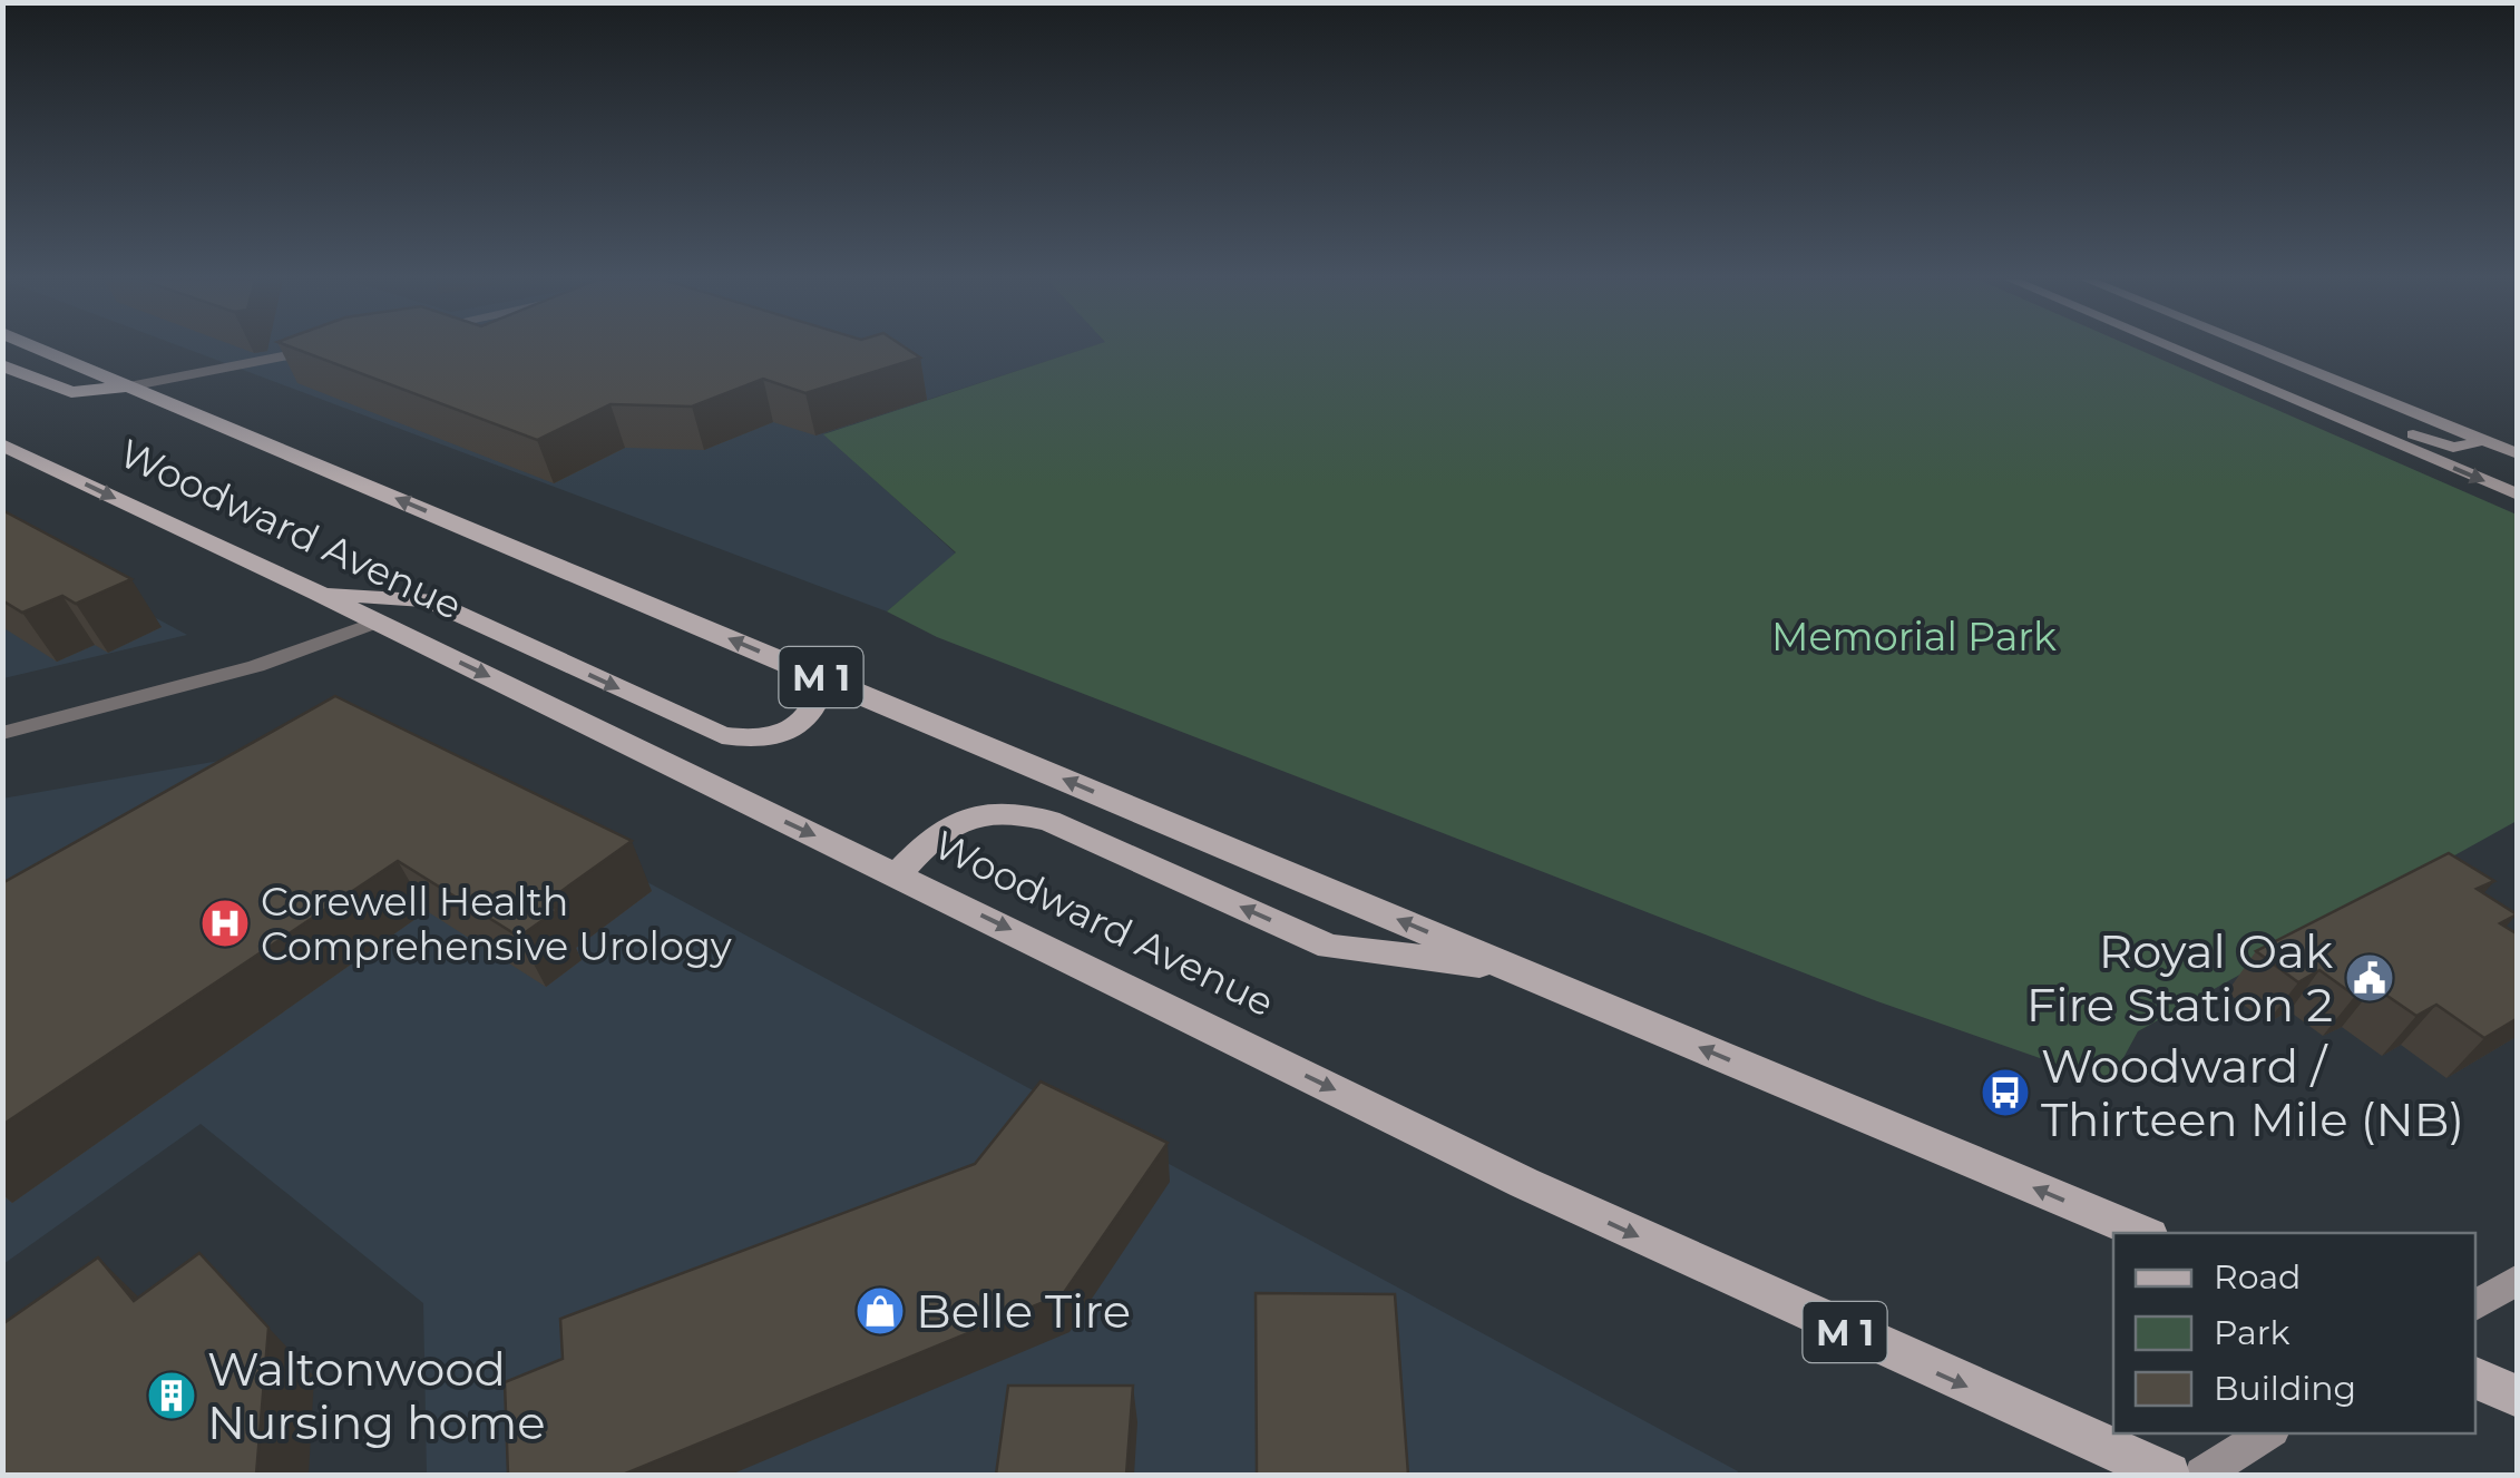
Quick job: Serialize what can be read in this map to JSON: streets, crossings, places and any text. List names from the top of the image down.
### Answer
{
  "streets": {
    "main road": ["Woodward Avenue", "M 1"]
  },
  "parks": ["Memorial Park"],
  "places": {
    "hospital": ["Corewell Health Comprehensive Urology"],
    "public building": ["Royal Oak Fire Station 2"],
    "bus stop": ["Woodward / Thirteen Mile (NB)"],
    "shop": ["Belle Tire"],
    "building": ["Waltonwood Nursing home"]
  },
  "legend": ["Road", "Park", "Building"]
}
